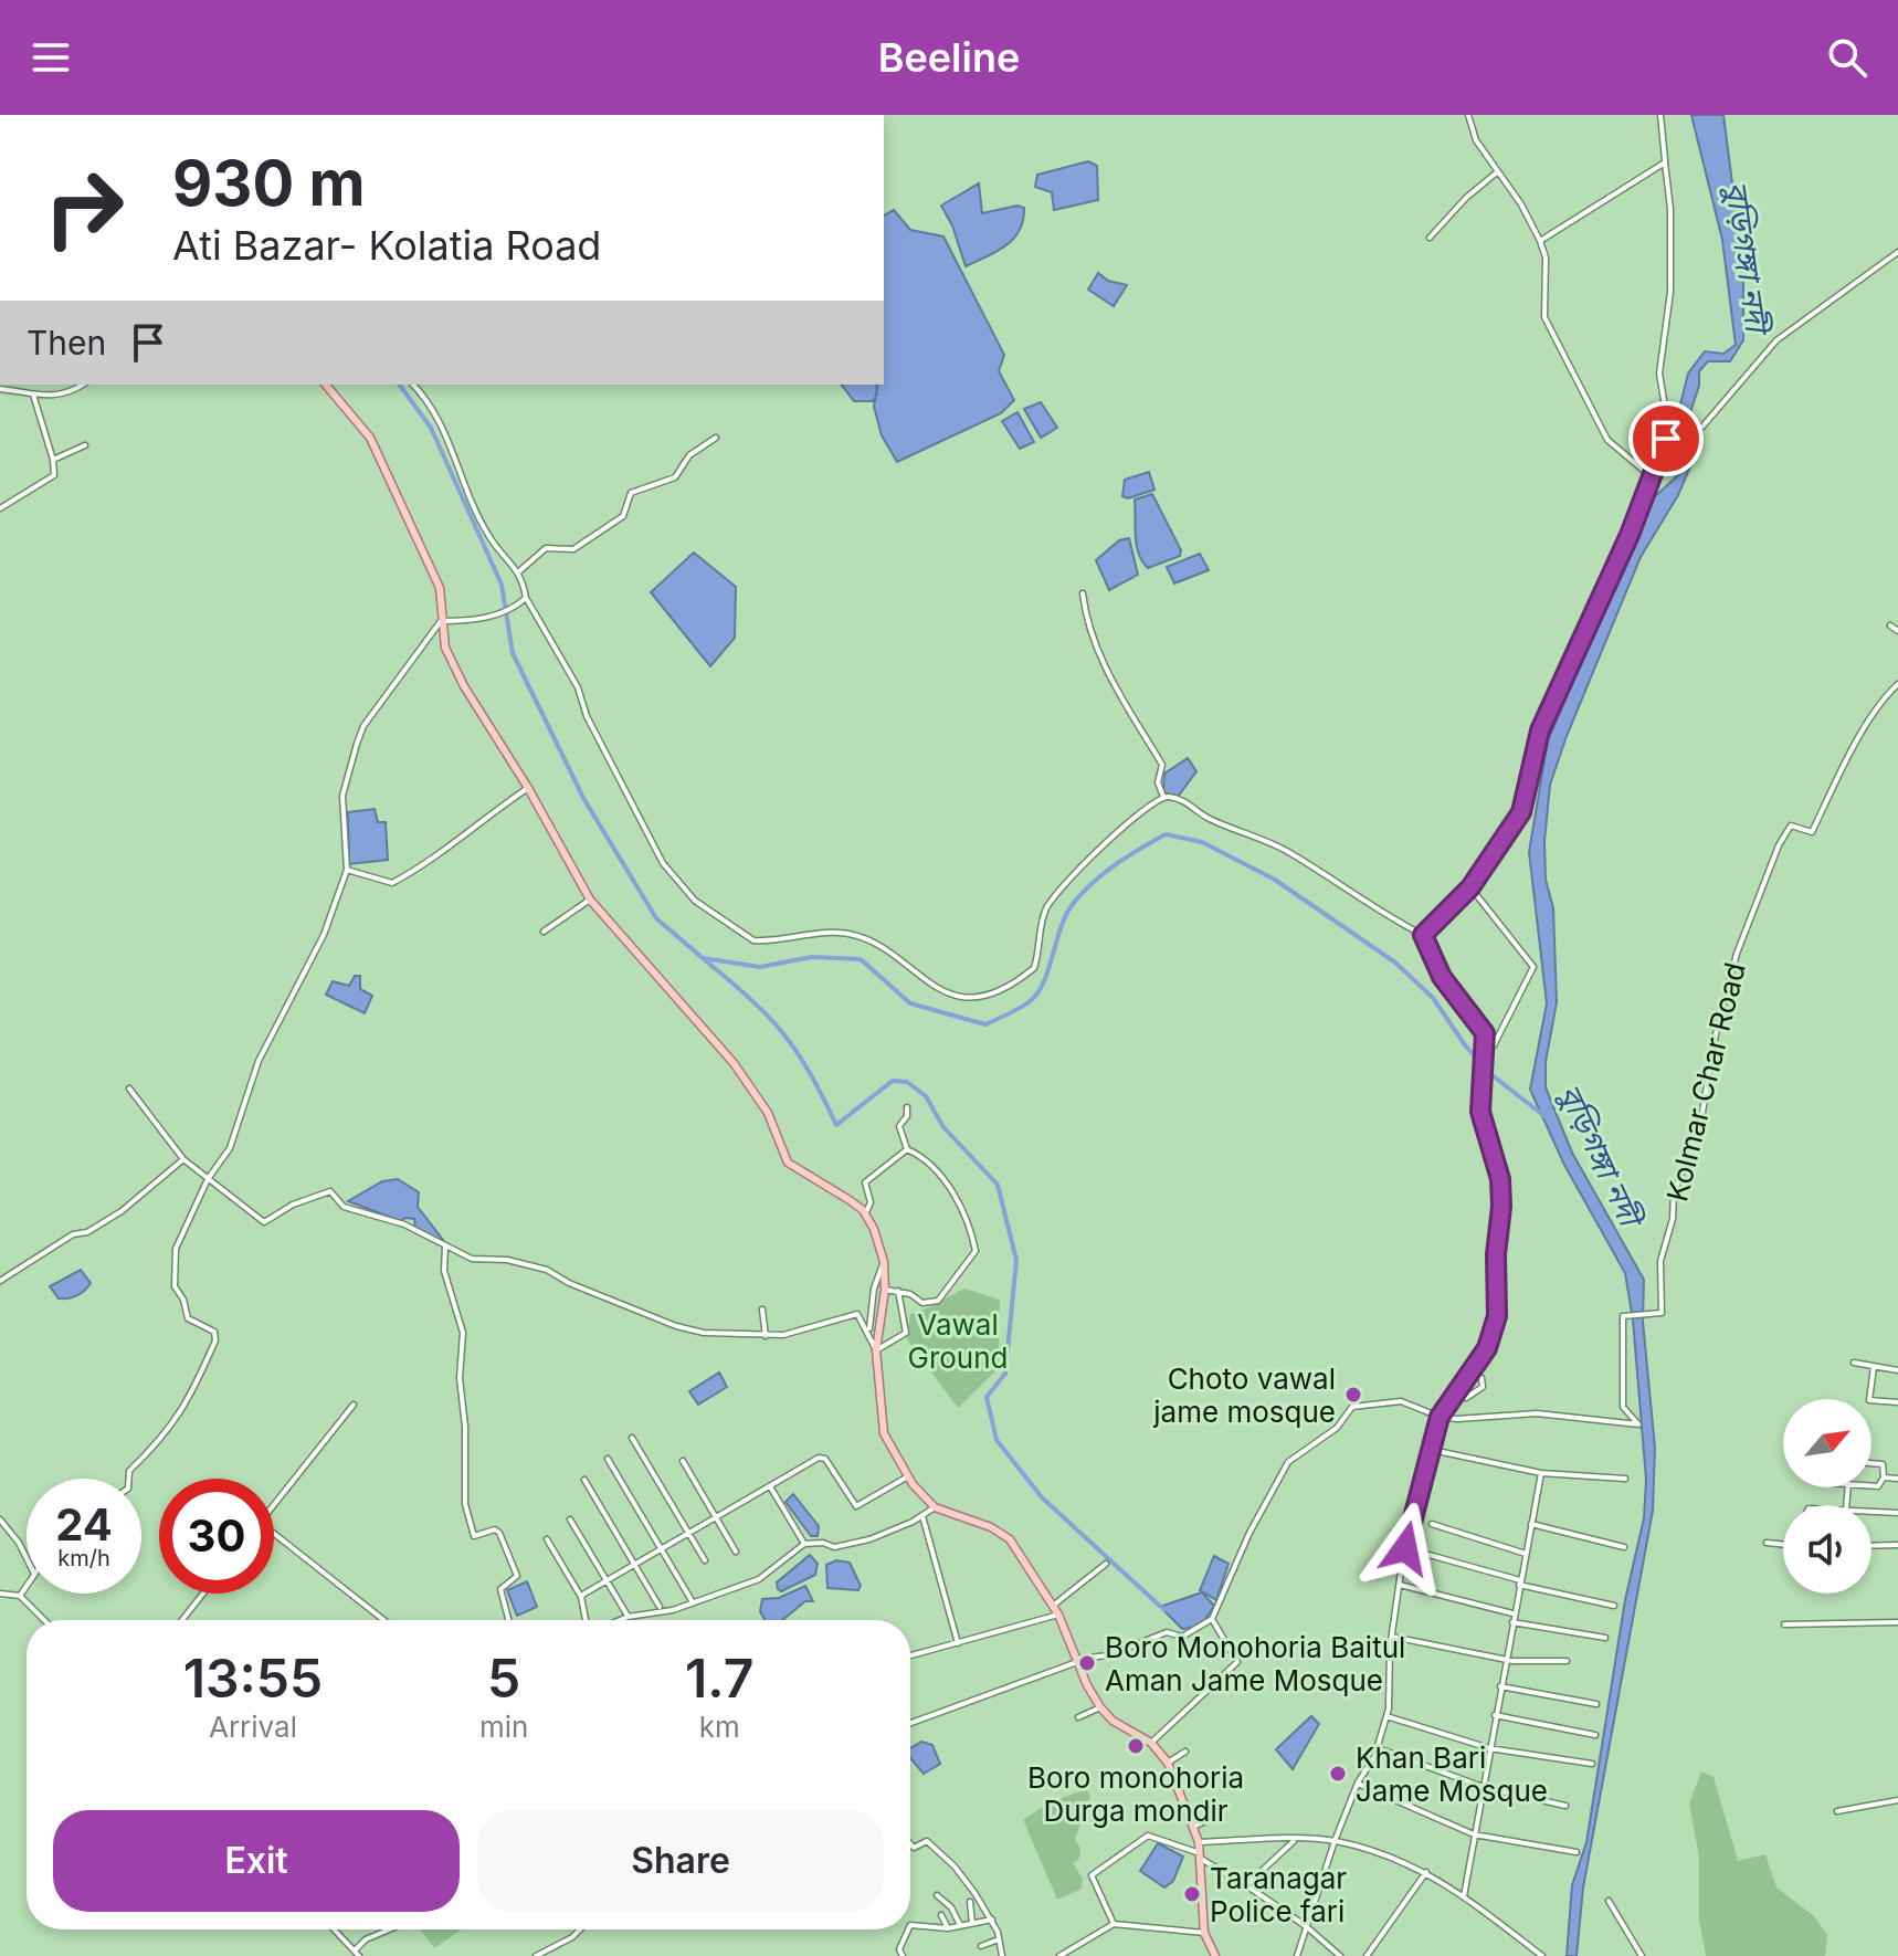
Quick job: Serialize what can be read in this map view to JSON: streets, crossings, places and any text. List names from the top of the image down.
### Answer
{
  "streets": {
    "street": ["Kolmar Char Road"]
  },
  "water": ["বুড়িগঙ্গা নদী"],
  "parks": ["Vawal Ground"],
  "places": [
    "Choto vawal jame mosque",
    "Boro Monohoria Baitul Aman Jame Mosque",
    "Boro monohoria Durga mondir",
    "Khan Bari Jame Mosque",
    "Taranagar Police fari"
  ],
  "north": "top right",
  "page": {
    "header": "Beeline",
    "turn": ["930 m", "Ati Bazar- Kolatia Road"],
    "then": "Then",
    "speed": "24 km/h",
    "limit": "30",
    "eta": [
      "13:55",
      "Arrival",
      "5",
      "min",
      "1.7",
      "km"
    ],
    "buttons": ["Exit", "Share"]
  }
}
